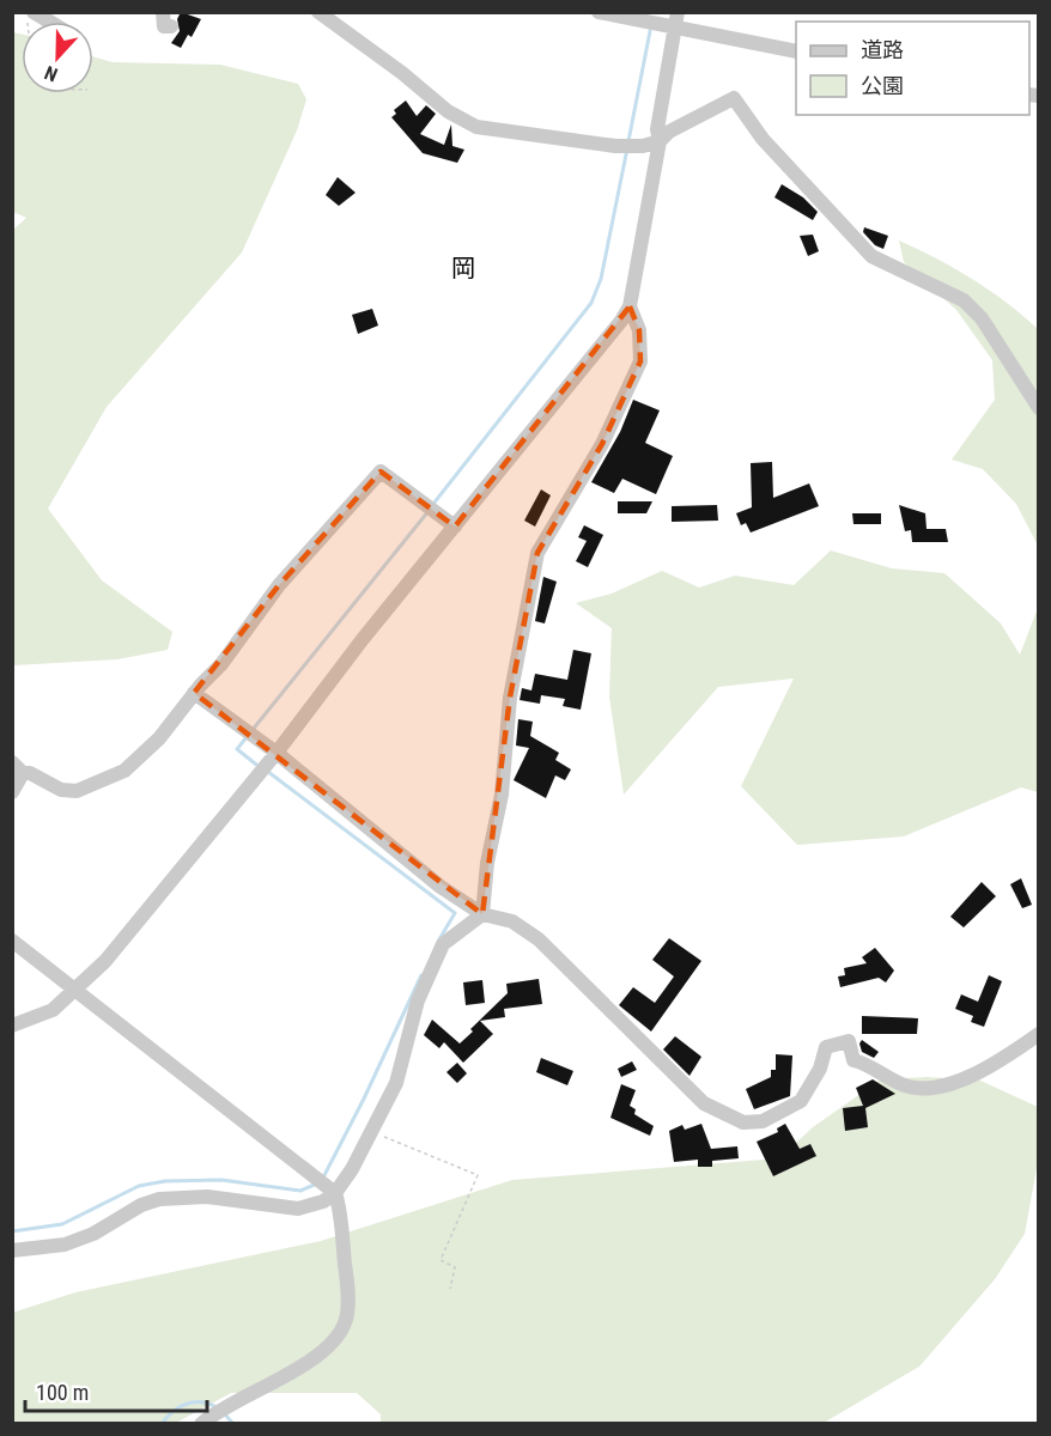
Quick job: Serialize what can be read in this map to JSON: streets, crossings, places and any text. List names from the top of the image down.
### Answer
{
  "districts": ["岡"],
  "legend": ["道路", "公園"],
  "scale_bar": "100 m",
  "north": "bottom"
}
